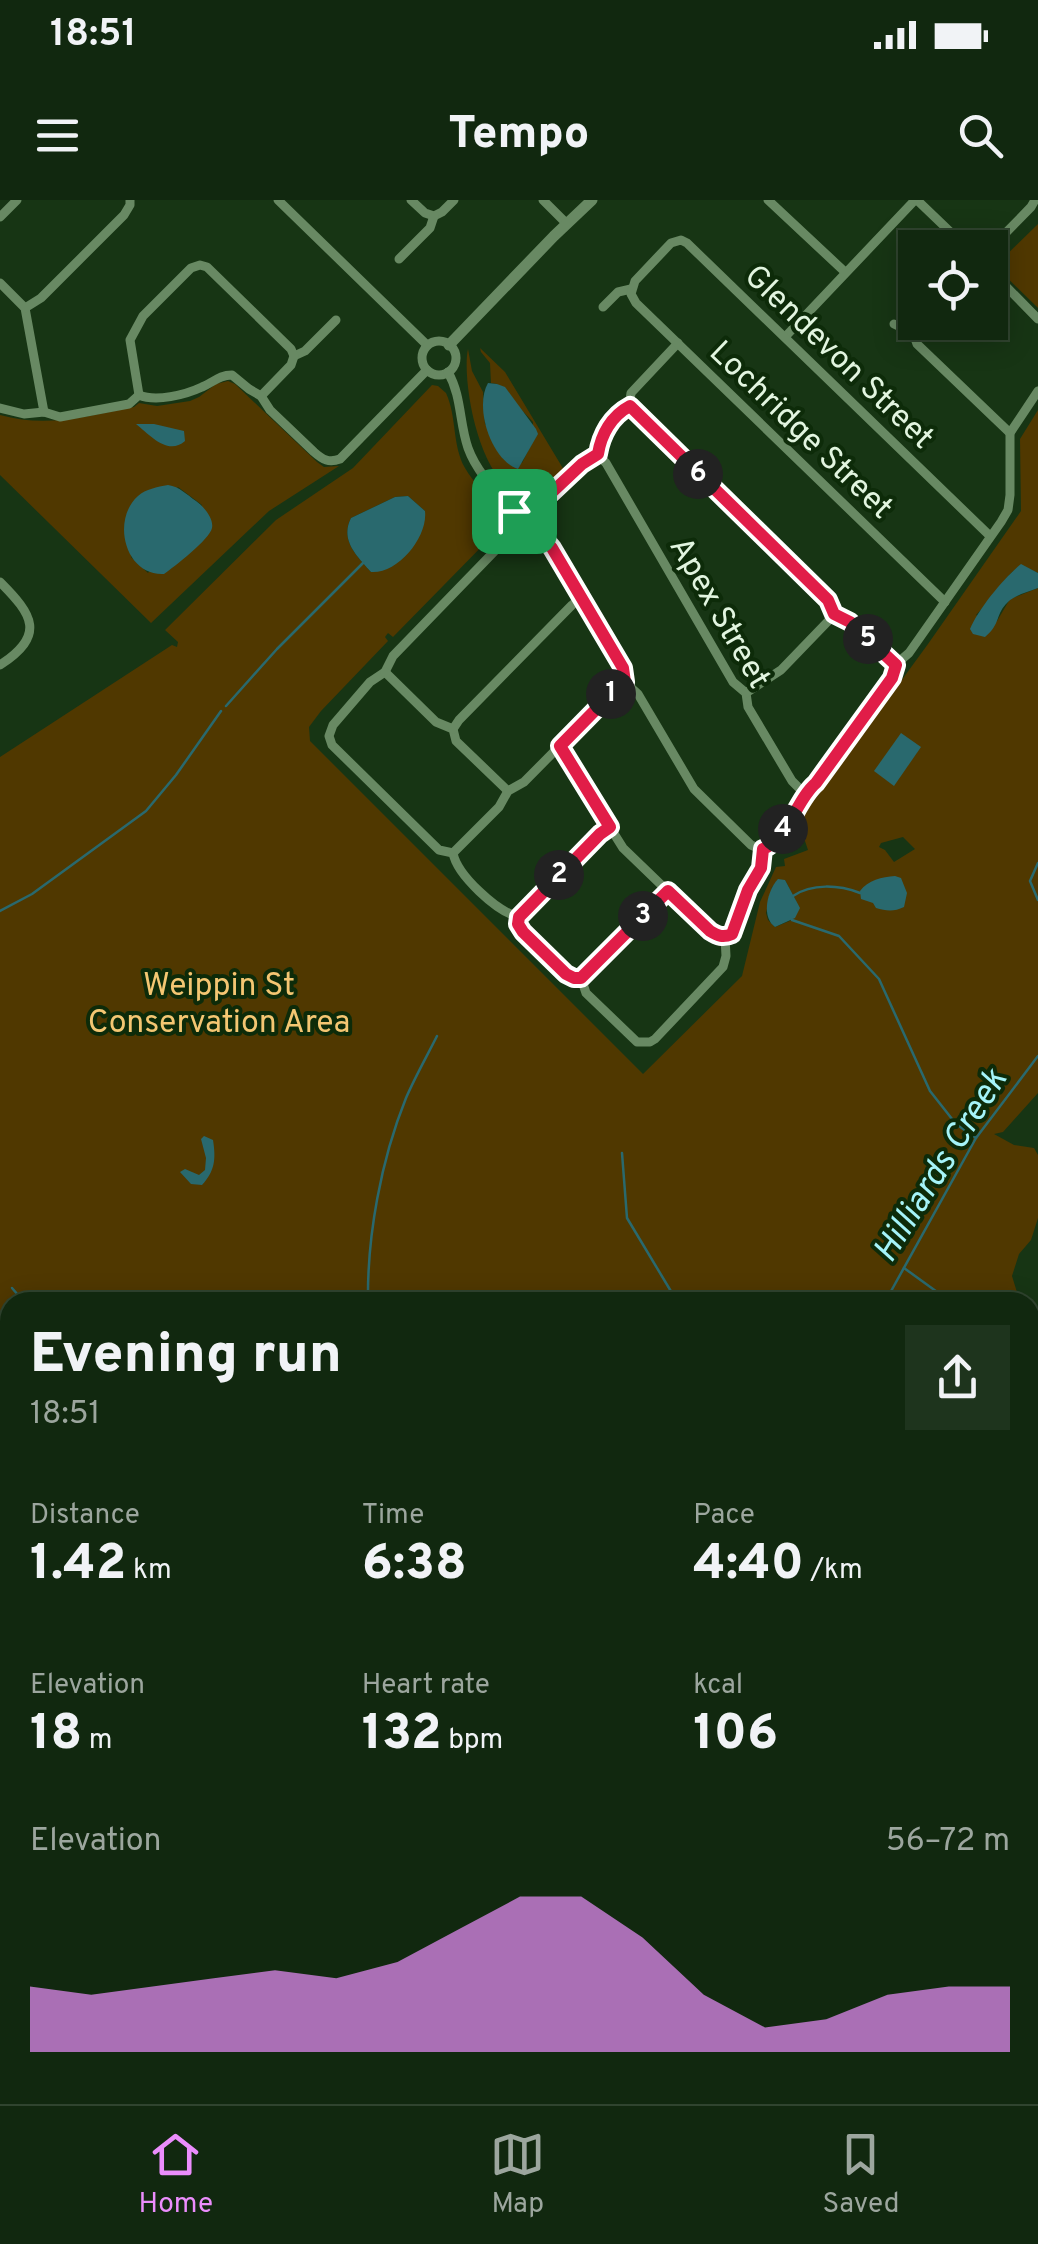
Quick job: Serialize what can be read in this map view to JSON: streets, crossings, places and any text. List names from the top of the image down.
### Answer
{
  "streets": {
    "street": ["Glendevon Street", "Lochridge Street", "Apex Street"]
  },
  "crossings": [
    ["Glendevon Street", "Lochridge Street"]
  ],
  "water": ["Hilliards Creek"],
  "parks": ["Weippin St Conservation Area"],
  "page": {
    "status": "18:51",
    "header": "Tempo",
    "pins": [
      "6",
      "5",
      "1",
      "4",
      "2",
      "3"
    ],
    "heading": ["Evening run", "18:51"],
    "stats": [
      ["Distance", "1.42 km"],
      ["Time", "6:38"],
      ["Pace", "4:40 /km"],
      ["Elevation", "18 m"],
      ["Heart rate", "132 bpm"],
      ["kcal", "106"]
    ],
    "chart": ["Elevation", "56–72 m"],
    "tabs": ["Home", "Map", "Saved"]
  }
}
